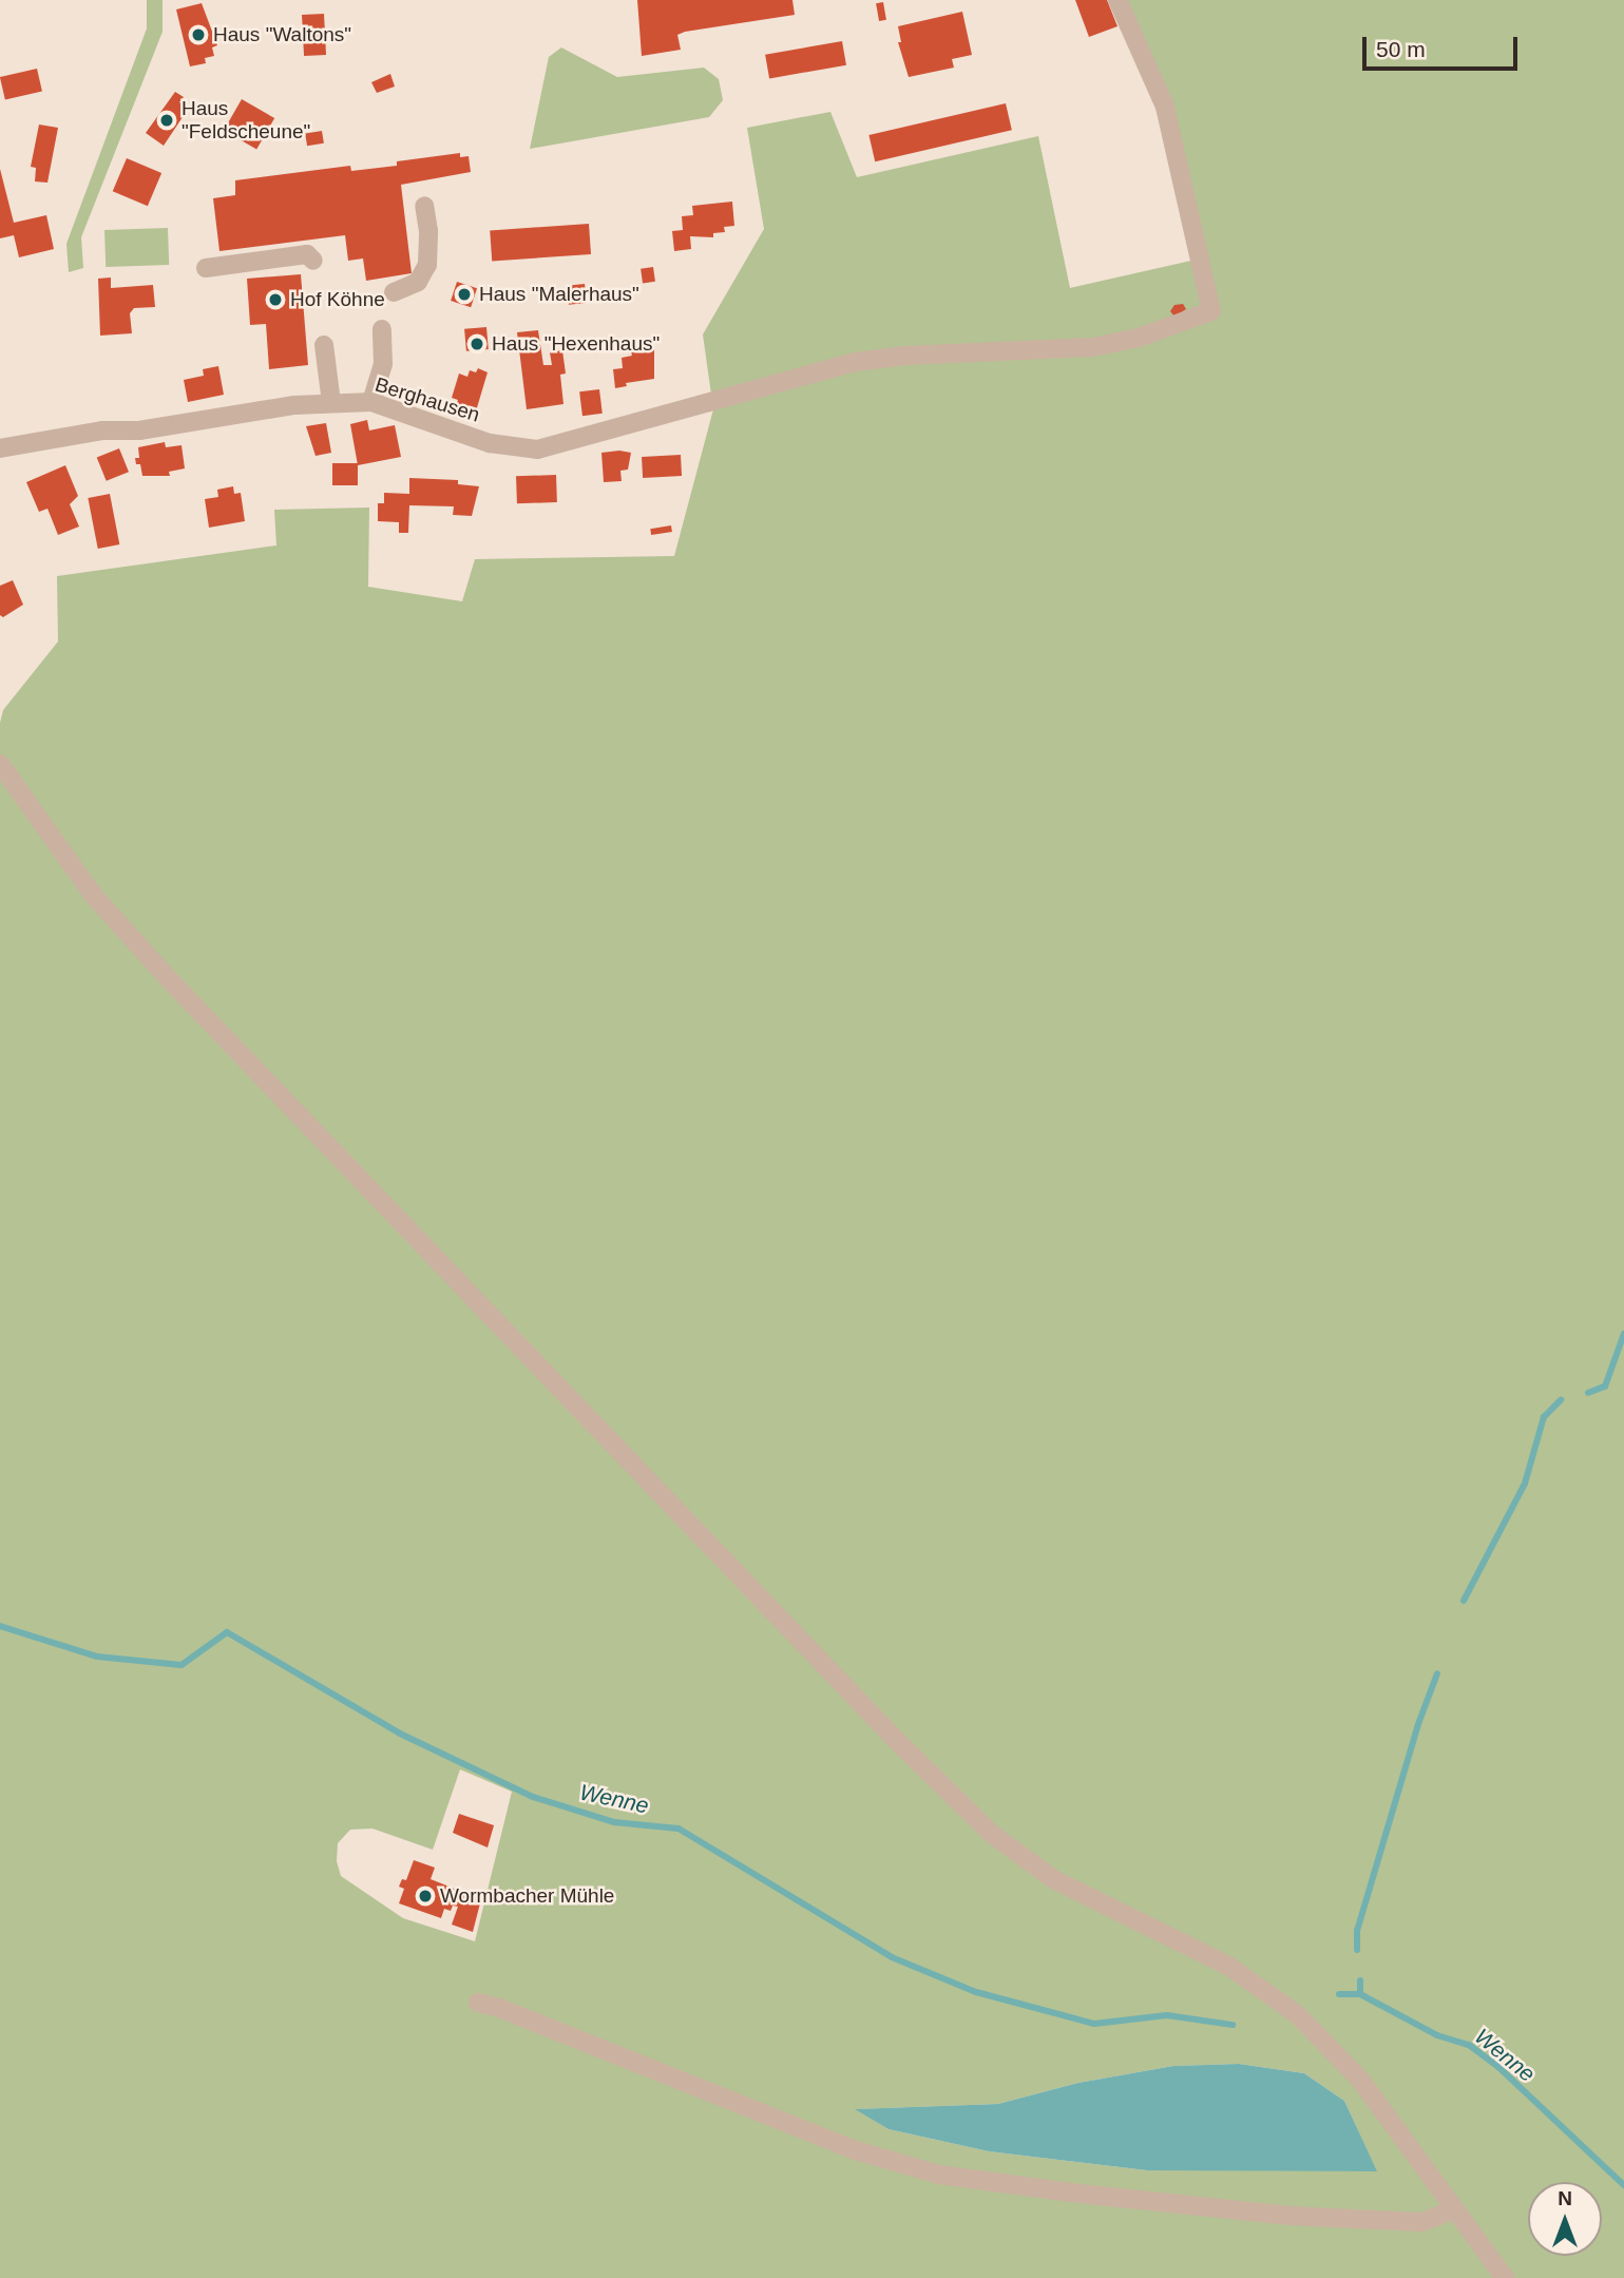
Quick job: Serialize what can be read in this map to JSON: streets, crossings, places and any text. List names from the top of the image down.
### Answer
{
  "streets": {
    "street": ["Berghausen"]
  },
  "water": ["Wenne"],
  "places": [
    "Haus \"Waltons\"",
    "Haus \"Feldscheune\"",
    "Haus \"Malerhaus\"",
    "Hof Köhne",
    "Haus \"Hexenhaus\"",
    "Wormbacher Mühle"
  ],
  "scale_bar": "50 m",
  "north": "top"
}
